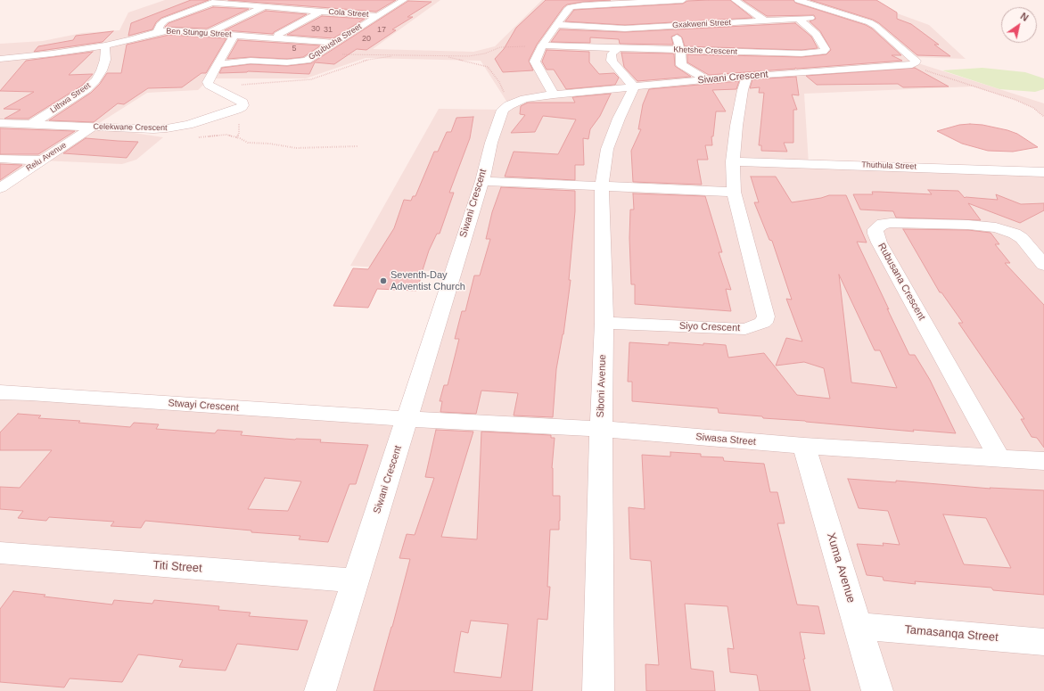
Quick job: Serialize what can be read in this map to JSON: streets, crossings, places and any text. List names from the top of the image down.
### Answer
{
  "streets": {
    "street": [
      "Cola Street",
      "Gxakweni Street",
      "Ben Stungu Street",
      "Gqubusha Street",
      "Khetshe Crescent",
      "Siwani Crescent",
      "Lithwa Street",
      "Celekwane Crescent",
      "Relu Avenue",
      "Thuthula Street",
      "Rubusana Crescent",
      "Siyo Crescent",
      "Siboni Avenue",
      "Stwayi Crescent",
      "Siwasa Street",
      "Titi Street",
      "Xuma Avenue",
      "Tamasanqa Street"
    ]
  },
  "crossings": [
    ["Cola Street", "Gqubusha Street"],
    ["Gxakweni Street", "Khetshe Crescent"],
    ["Ben Stungu Street", "Gqubusha Street"],
    ["Ben Stungu Street", "Lithwa Street"],
    ["Ben Stungu Street", "Celekwane Crescent"],
    ["Gqubusha Street", "Celekwane Crescent"],
    ["Siwani Crescent", "Siyo Crescent"],
    ["Siwani Crescent", "Siboni Avenue"],
    ["Siwani Crescent", "Stwayi Crescent"],
    ["Siwani Crescent", "Siwasa Street"],
    ["Siwani Crescent", "Titi Street"],
    ["Lithwa Street", "Celekwane Crescent"],
    ["Celekwane Crescent", "Relu Avenue"],
    ["Thuthula Street", "Siyo Crescent"],
    ["Rubusana Crescent", "Siwasa Street"],
    ["Siyo Crescent", "Siboni Avenue"],
    ["Siboni Avenue", "Siwasa Street"],
    ["Stwayi Crescent", "Siwasa Street"],
    ["Siwasa Street", "Xuma Avenue"],
    ["Xuma Avenue", "Tamasanqa Street"]
  ],
  "places": ["Seventh-Day Adventist Church"],
  "house_numbers": [
    "30",
    "31",
    "17",
    "20",
    "5"
  ],
  "north": "top right"
}
